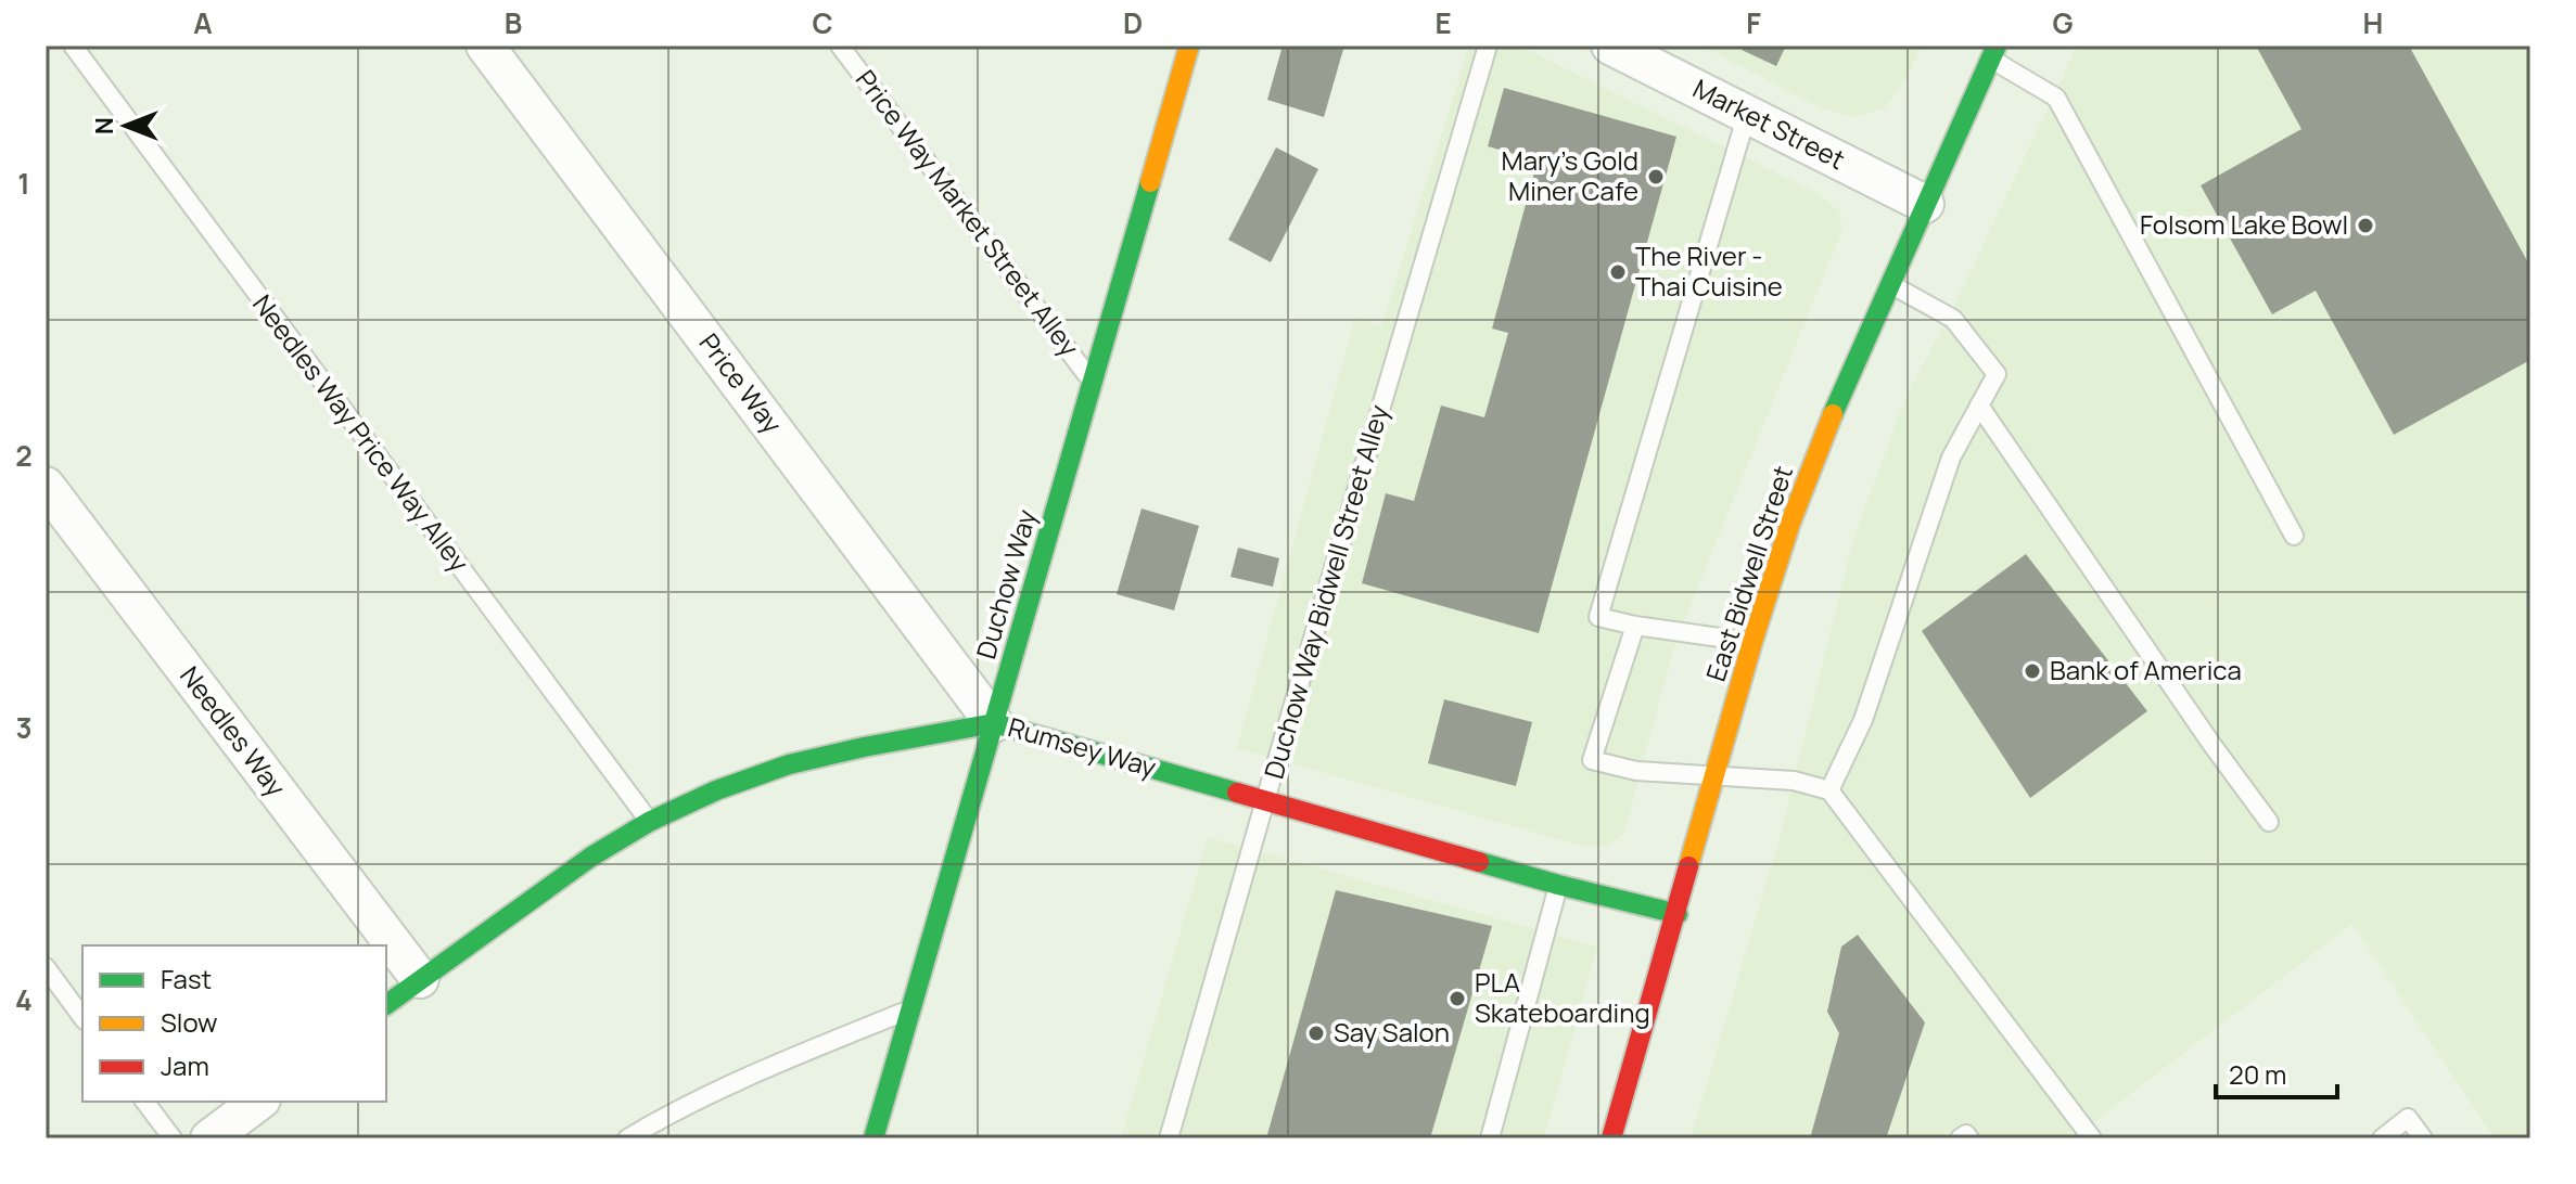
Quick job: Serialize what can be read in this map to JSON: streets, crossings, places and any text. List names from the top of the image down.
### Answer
{
  "streets": {
    "street": [
      "Market Street",
      "Price Way",
      "East Bidwell Street",
      "Duchow Way",
      "Needles Way",
      "Rumsey Way"
    ],
    "lane": ["Price Way Market Street Alley", "Needles Way Price Way Alley", "Duchow Way Bidwell Street Alley"]
  },
  "crossings": [
    ["Market Street", "East Bidwell Street"],
    ["Price Way Market Street Alley", "Duchow Way"],
    ["Price Way", "Duchow Way"],
    ["Price Way", "Rumsey Way"],
    ["Needles Way Price Way Alley", "Rumsey Way"],
    ["East Bidwell Street", "Rumsey Way"],
    ["Duchow Way", "Rumsey Way"],
    ["Duchow Way Bidwell Street Alley", "Rumsey Way"],
    ["Needles Way", "Rumsey Way"]
  ],
  "places": [
    "Mary's Gold Miner Cafe",
    "Folsom Lake Bowl",
    "The River - Thai Cuisine",
    "Bank of America",
    "PLA Skateboarding",
    "Say Salon"
  ],
  "legend": ["Fast", "Slow", "Jam"],
  "scale_bar": "20 m",
  "north": "left",
  "grid": {
    "columns": [
      "A",
      "B",
      "C",
      "D",
      "E",
      "F",
      "G",
      "H"
    ],
    "rows": [
      "1",
      "2",
      "3",
      "4"
    ]
  }
}
